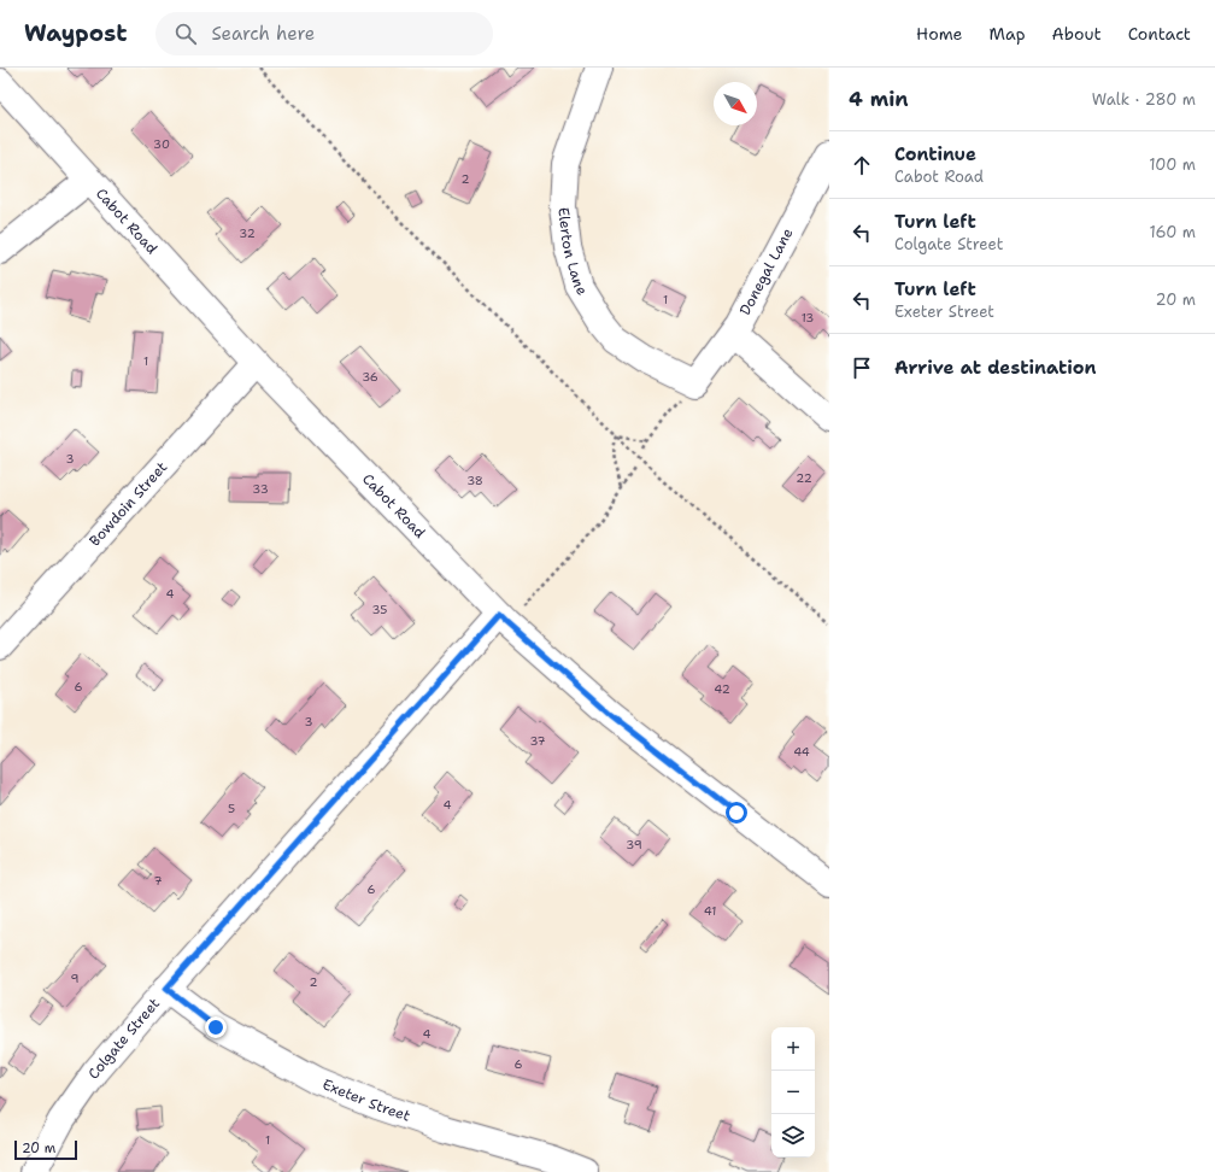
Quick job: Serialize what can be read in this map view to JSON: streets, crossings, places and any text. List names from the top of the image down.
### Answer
{
  "streets": {
    "street": [
      "Cabot Road",
      "Elerton Lane",
      "Donegal Lane",
      "Bowdoin Street",
      "Colgate Street",
      "Exeter Street"
    ]
  },
  "crossings": [
    ["Cabot Road", "Bowdoin Street"],
    ["Cabot Road", "Colgate Street"],
    ["Elerton Lane", "Donegal Lane"],
    ["Colgate Street", "Exeter Street"]
  ],
  "house_numbers": [
    "30",
    "2",
    "32",
    "1",
    "13",
    "1",
    "36",
    "3",
    "22",
    "38",
    "33",
    "4",
    "35",
    "6",
    "42",
    "3",
    "37",
    "44",
    "4",
    "5",
    "39",
    "7",
    "6",
    "41",
    "9",
    "2",
    "4",
    "6",
    "1"
  ],
  "scale_bar": "20 m",
  "north": "bottom right",
  "page": {
    "header": "Waypost",
    "search": "Search here",
    "nav": [
      "Home",
      "Map",
      "About",
      "Contact"
    ],
    "heading": ["4 min", "Walk · 280 m"],
    "list": [
      ["Continue", "Cabot Road", "100 m"],
      ["Turn left", "Colgate Street", "160 m"],
      ["Turn left", "Exeter Street", "20 m"],
      "Arrive at destination"
    ],
    "map_buttons": ["+", "−"],
    "scale": "20 m"
  }
}
